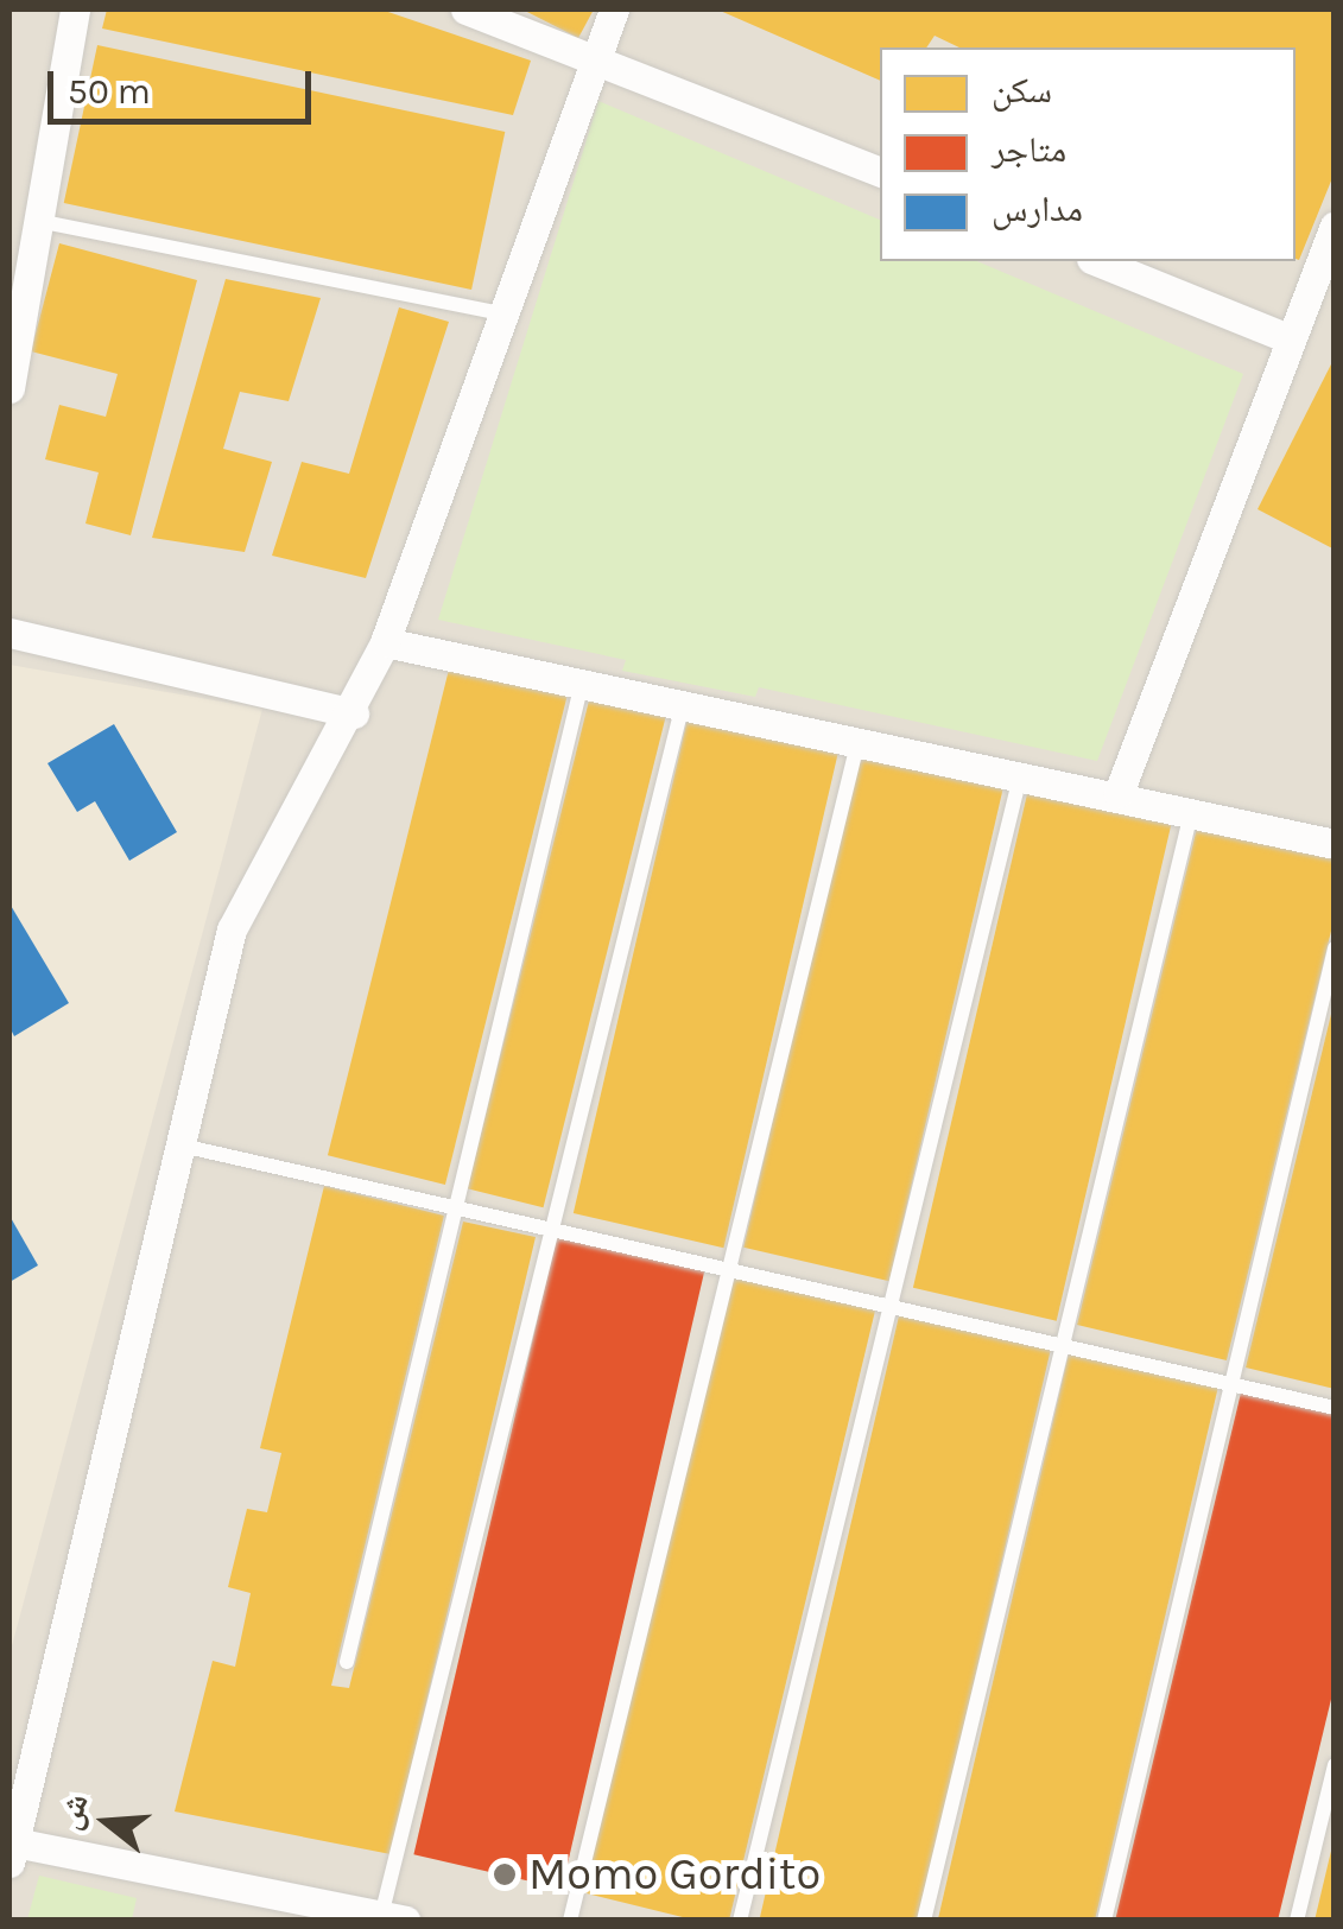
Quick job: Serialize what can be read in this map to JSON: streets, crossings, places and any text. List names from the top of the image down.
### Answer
{
  "places": ["Momo Gordito"],
  "legend": ["سكن", "متاجر", "مدارس"],
  "scale_bar": "50 m",
  "north": "left"
}
